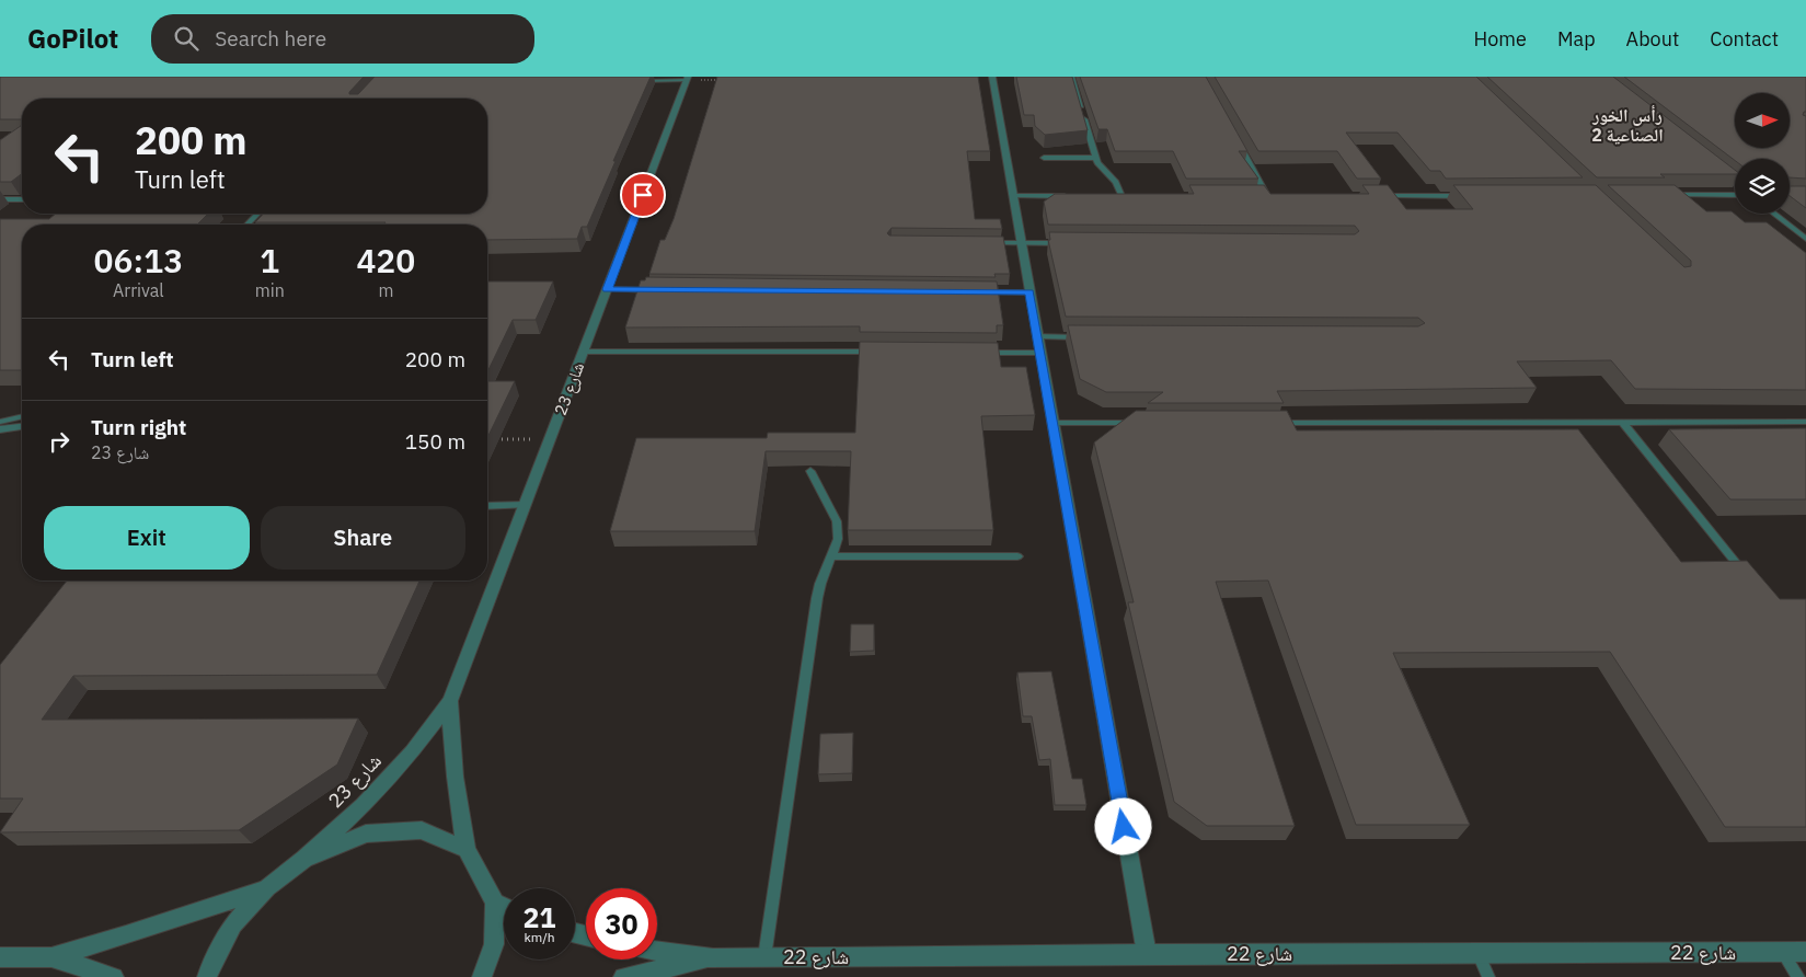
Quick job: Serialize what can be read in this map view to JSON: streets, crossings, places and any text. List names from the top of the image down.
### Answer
{
  "streets": {
    "street": ["شارع 23", "شارع 22"]
  },
  "districts": ["رأس الخور الصناعية 2"],
  "north": "right",
  "page": {
    "header": "GoPilot",
    "search": "Search here",
    "nav": [
      "Home",
      "Map",
      "About",
      "Contact"
    ],
    "turn": ["200 m", "Turn left"],
    "eta": [
      "06:13",
      "Arrival",
      "1",
      "min",
      "420",
      "m"
    ],
    "list": [
      {
        "name": "Turn left",
        "value": "200 m"
      },
      {
        "name": "Turn right",
        "note": "شارع 23",
        "value": "150 m"
      }
    ],
    "buttons": ["Exit", "Share"],
    "speed": "21 km/h",
    "limit": "30"
  }
}
